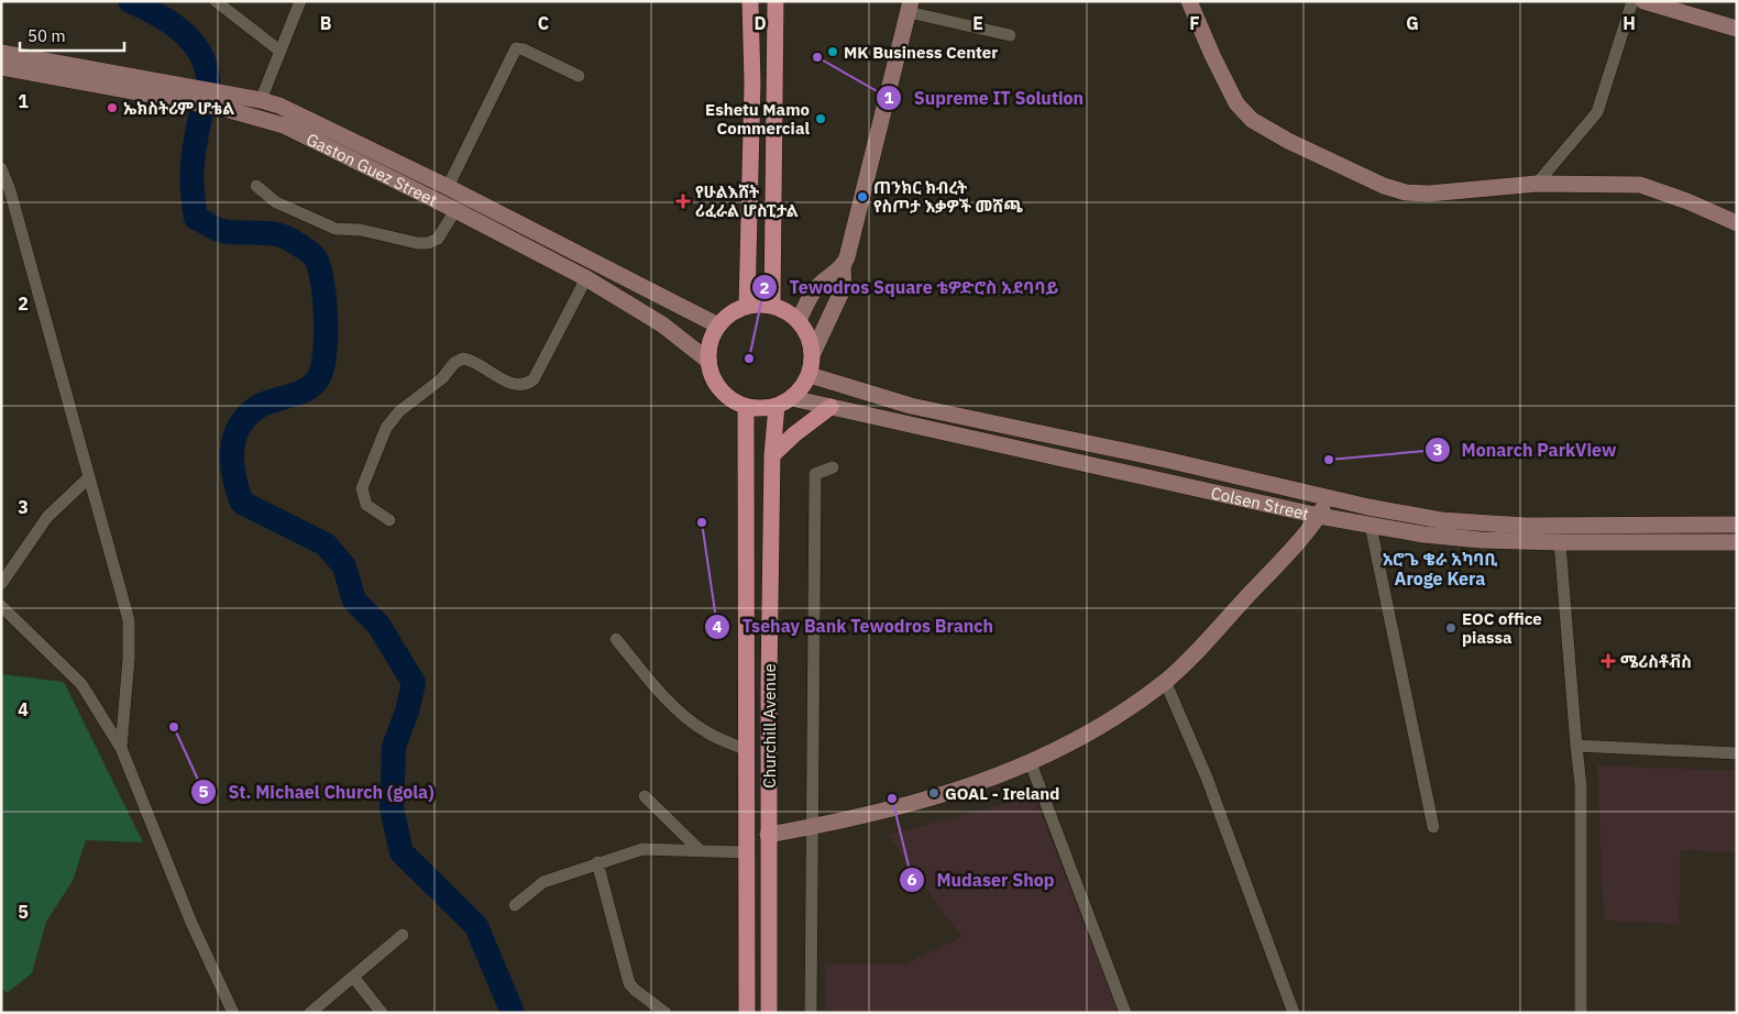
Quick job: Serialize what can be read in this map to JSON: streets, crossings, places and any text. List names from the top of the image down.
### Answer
{
  "streets": {
    "main road": ["Gaston Guez Street", "Colsen Street", "Churchill Avenue"]
  },
  "crossings": [
    ["Gaston Guez Street", "Colsen Street"],
    ["Gaston Guez Street", "Churchill Avenue"],
    ["Colsen Street", "Churchill Avenue"]
  ],
  "districts": ["አሮጌ ቄራ አካባቢ Aroge Kera"],
  "places": {
    "other": [
      "MK Business Center",
      "Supreme IT Solution",
      "ኤክስትሪም ሆቴል",
      "Eshetu Mamo Commercial",
      "ጠንክር ክብረት የስጦታ እቃዎች መሸጫ",
      "Tewodros Square ቴዎድሮስ አደባባይ",
      "Monarch ParkView",
      "Tsehay Bank Tewodros Branch",
      "EOC office piassa",
      "St. Michael Church (gola)",
      "GOAL - Ireland",
      "Mudaser Shop"
    ],
    "health": ["የሁልእሸት ሪፈራል ሆስፒታል", "ሜሪስቶቭስ"]
  },
  "scale_bar": "50 m",
  "grid": {
    "columns": [
      "B",
      "C",
      "D",
      "E",
      "F",
      "G",
      "H"
    ],
    "rows": [
      "1",
      "2",
      "3",
      "4",
      "5"
    ]
  }
}
